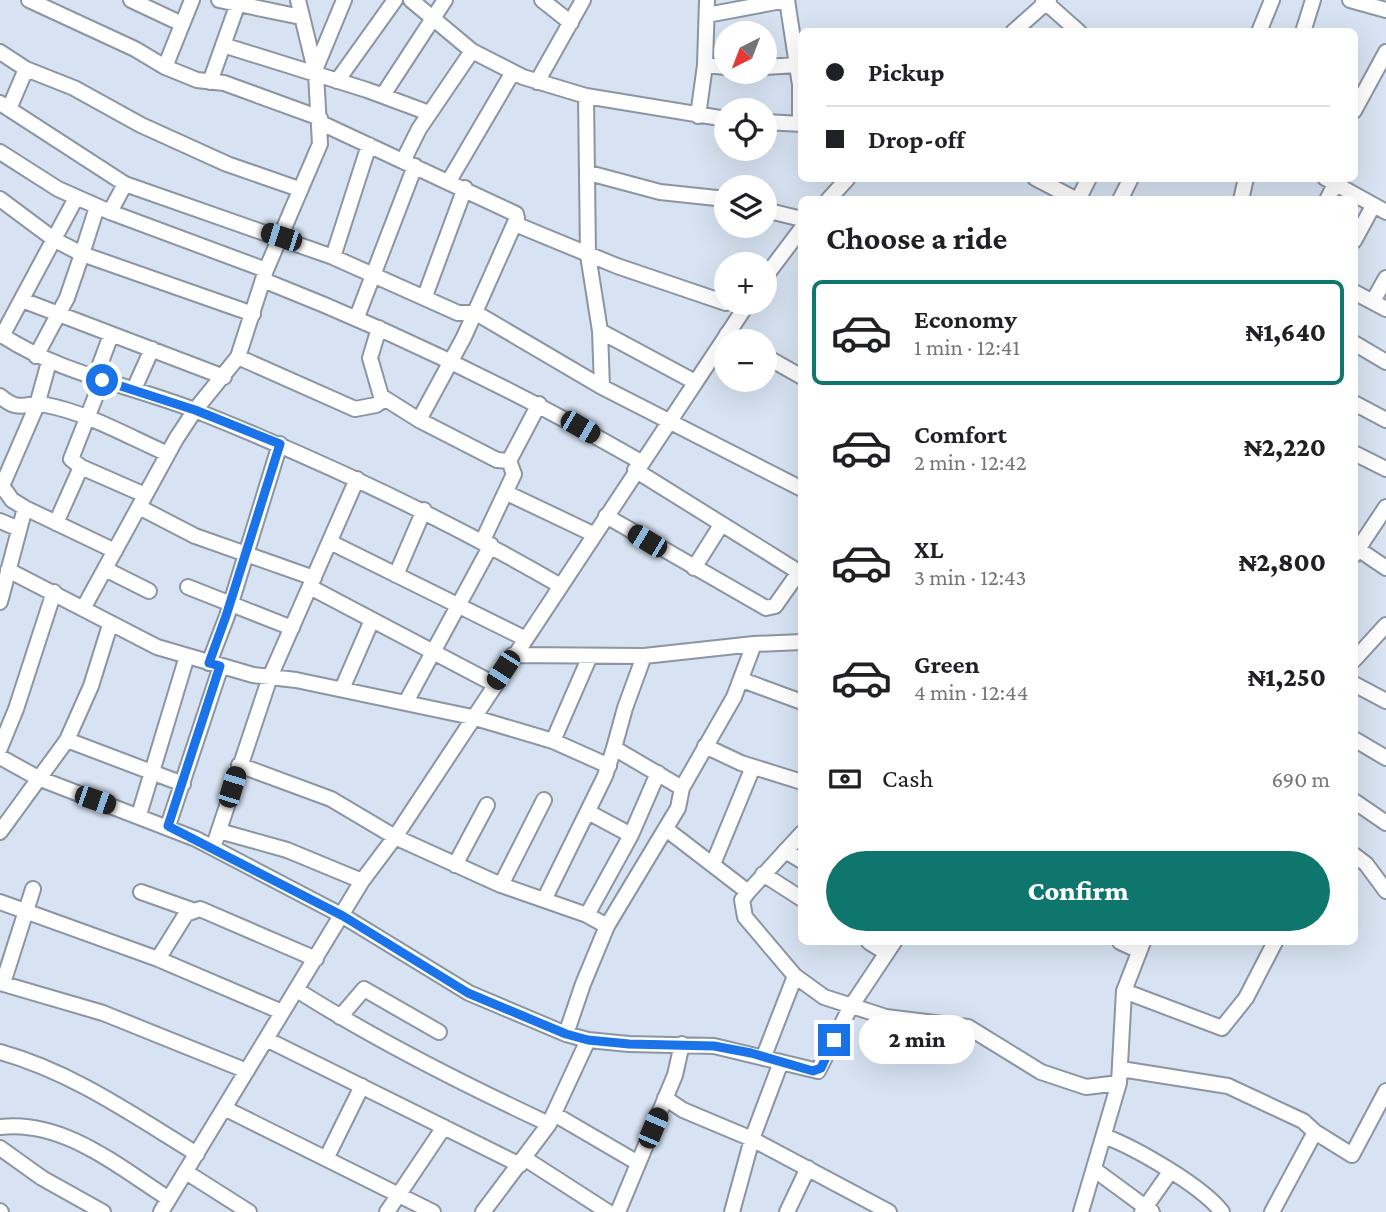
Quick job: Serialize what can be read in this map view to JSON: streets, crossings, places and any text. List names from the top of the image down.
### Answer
{
  "north": "bottom left",
  "page": {
    "map_buttons": ["+", "−"],
    "banner": ["Pickup", "Drop-off"],
    "heading": "Choose a ride",
    "list": [
      {
        "name": "Economy",
        "note": "1 min · 12:41",
        "value": "₦1,640"
      },
      {
        "name": "Comfort",
        "note": "2 min · 12:42",
        "value": "₦2,220"
      },
      {
        "name": "XL",
        "note": "3 min · 12:43",
        "value": "₦2,800"
      },
      {
        "name": "Green",
        "note": "4 min · 12:44",
        "value": "₦1,250"
      }
    ],
    "pay": ["Cash", "690 m"],
    "buttons": "Confirm",
    "bubble": "2 min"
  }
}
